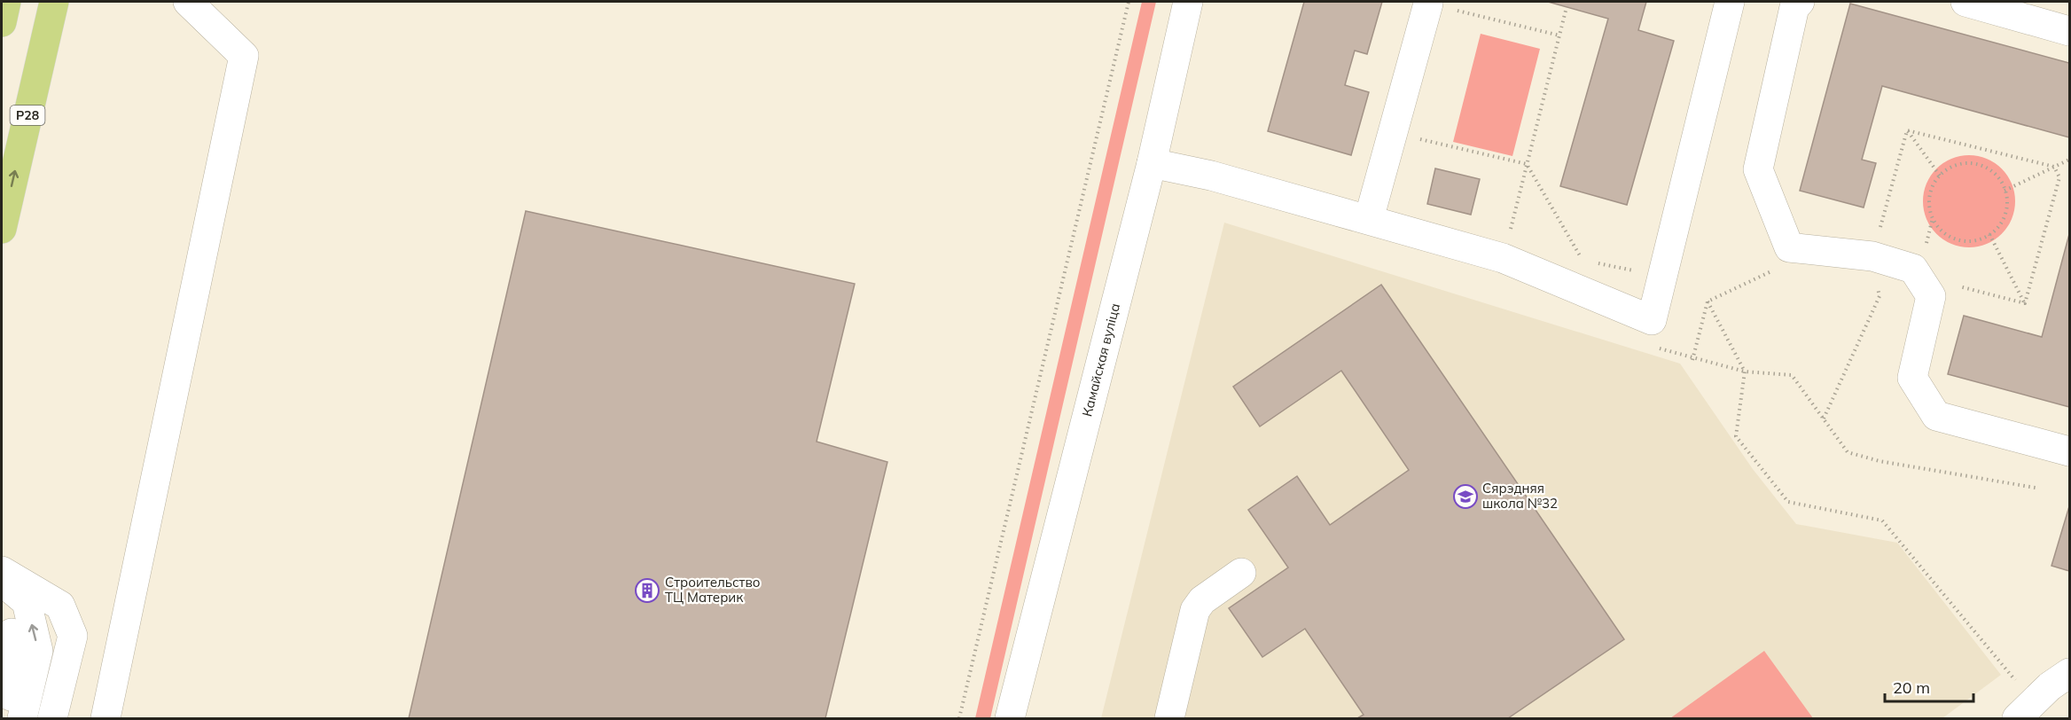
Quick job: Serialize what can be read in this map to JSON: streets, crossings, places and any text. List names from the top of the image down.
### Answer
{
  "streets": {
    "main road": ["Р28"],
    "street": ["Камайская вуліца"]
  },
  "places": {
    "school or university": ["Сярэдняя школа №32"],
    "building": ["Строительство ТЦ Материк"]
  },
  "scale_bar": "20 m"
}
